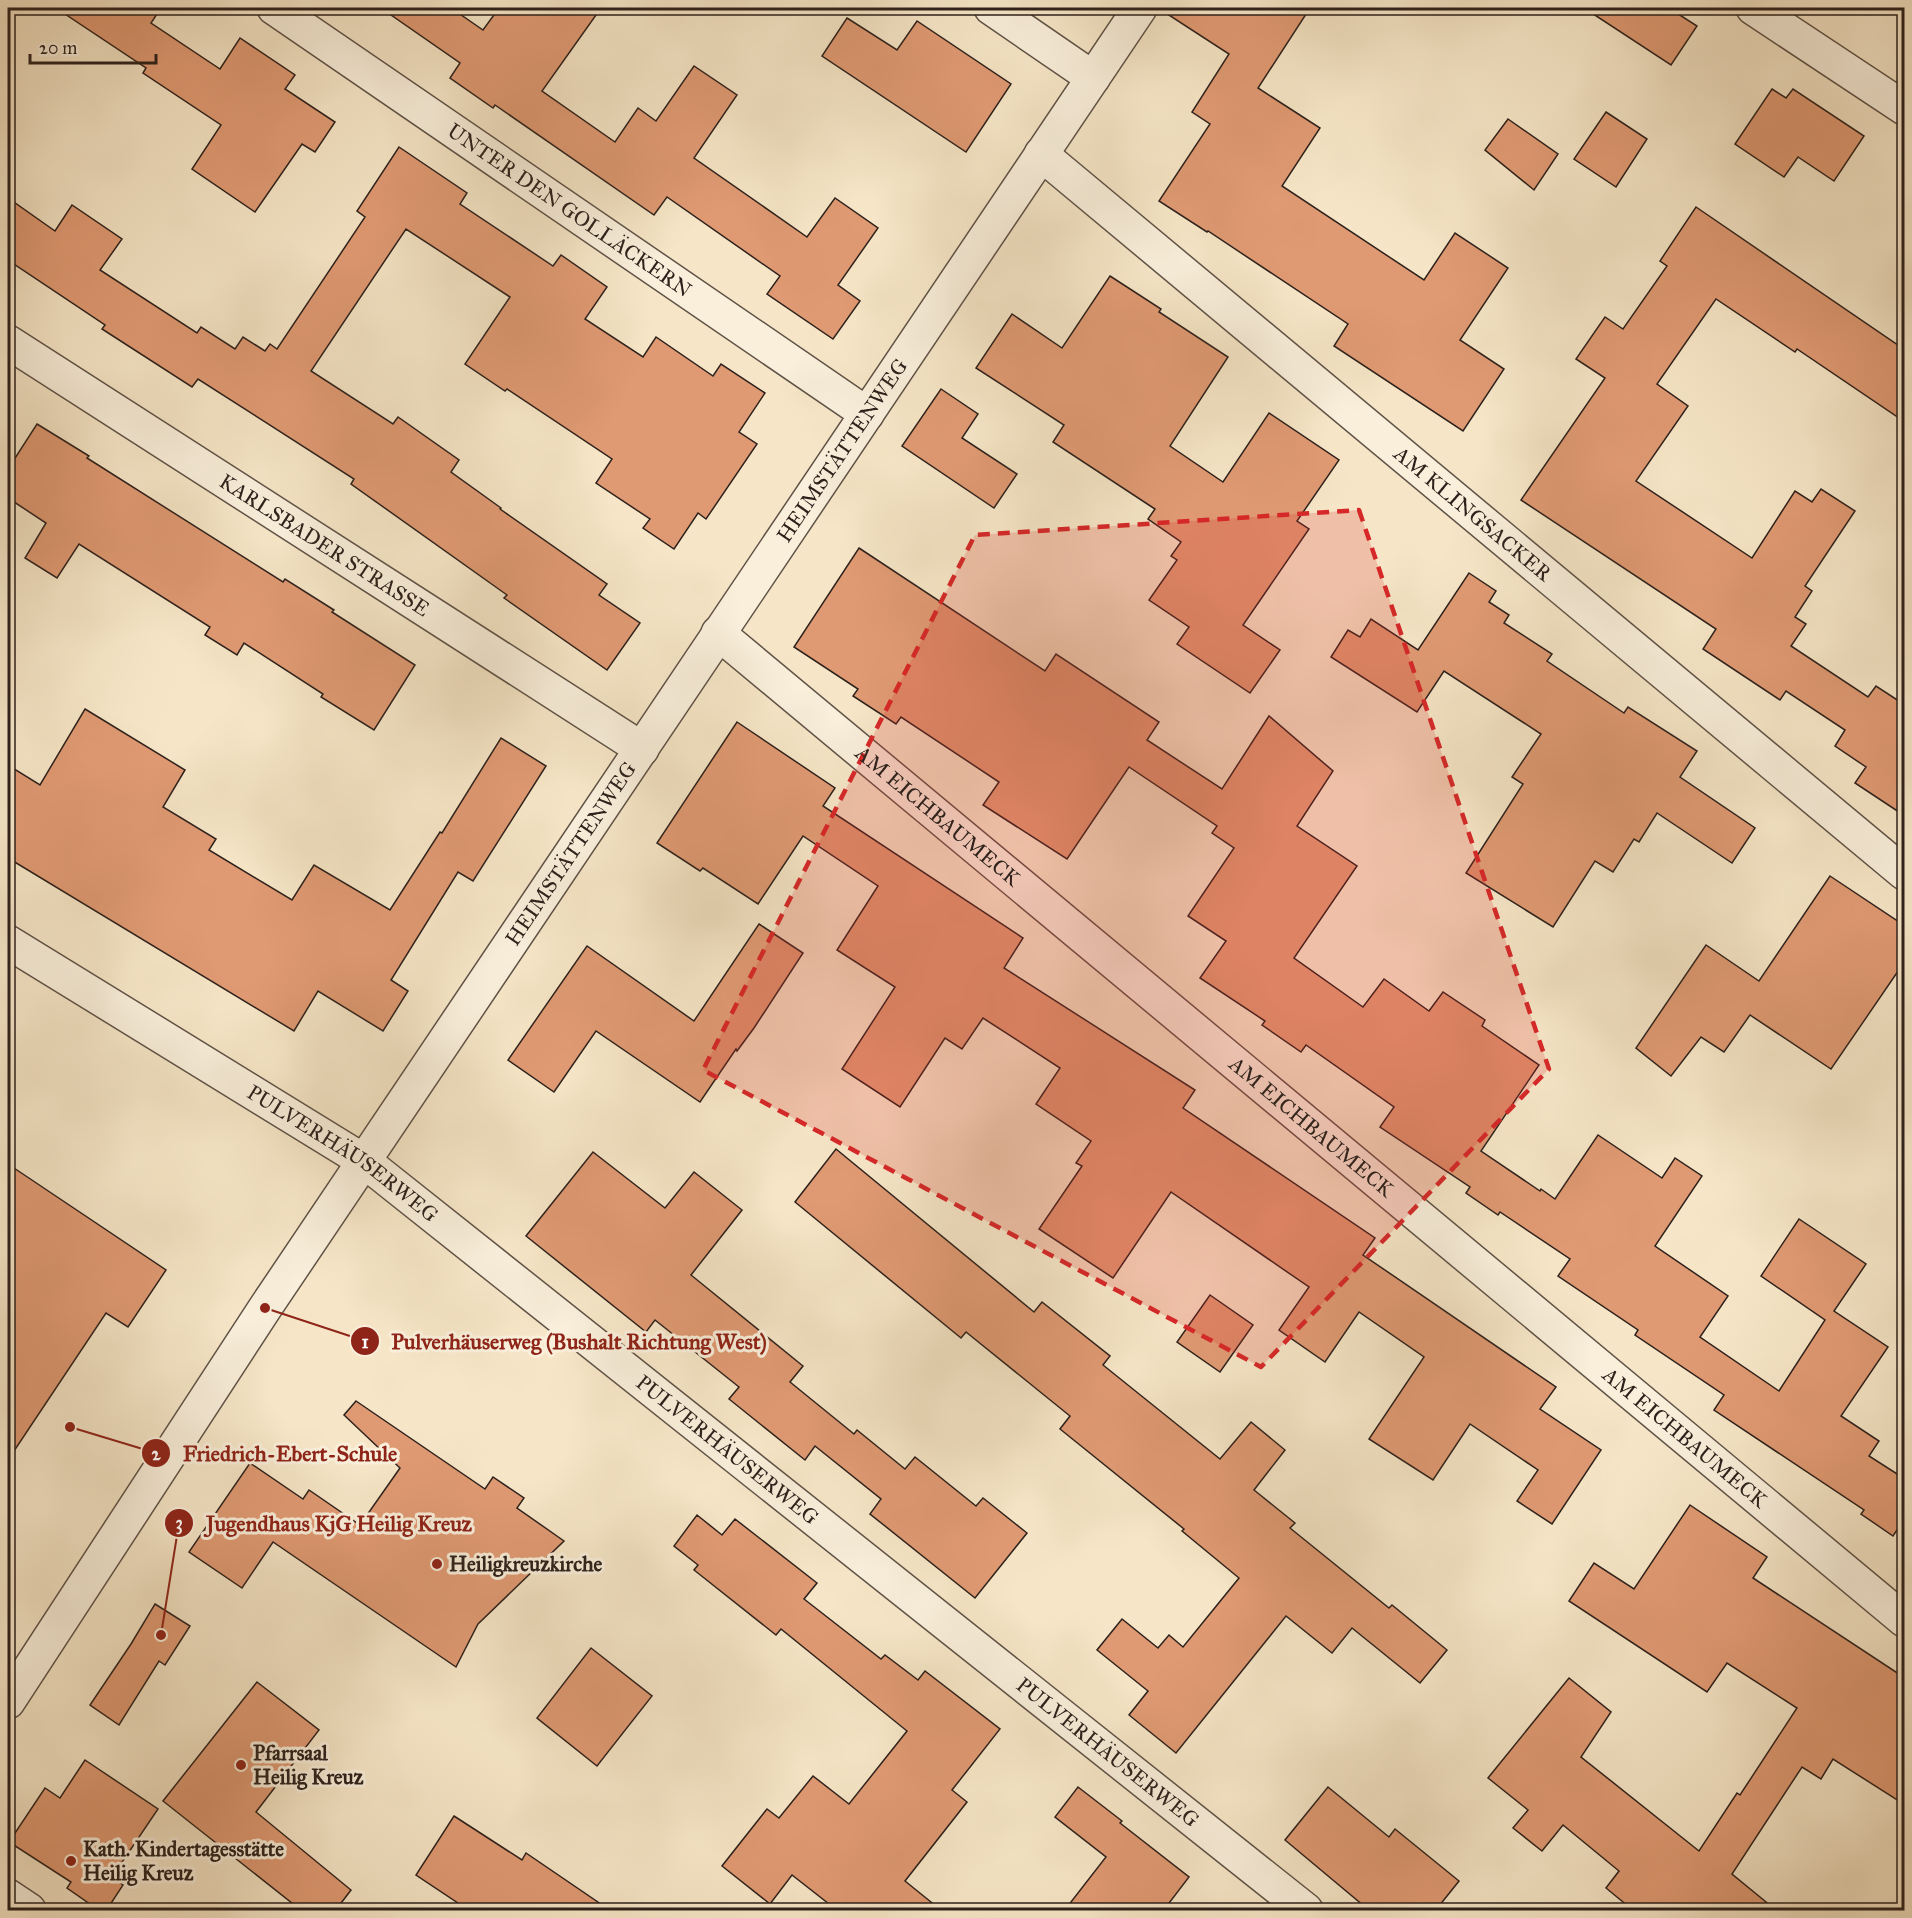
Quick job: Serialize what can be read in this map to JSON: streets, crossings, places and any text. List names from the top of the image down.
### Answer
{
  "streets": {
    "street": [
      "UNTER DEN GOLLÄCKERN",
      "HEIMSTÄTTENWEG",
      "AM KLINGSACKER",
      "KARLSBADER STRASSE",
      "AM EICHBAUMECK",
      "PULVERHÄUSERWEG"
    ]
  },
  "crossings": [
    ["UNTER DEN GOLLÄCKERN", "HEIMSTÄTTENWEG"],
    ["HEIMSTÄTTENWEG", "AM KLINGSACKER"],
    ["HEIMSTÄTTENWEG", "KARLSBADER STRASSE"],
    ["HEIMSTÄTTENWEG", "AM EICHBAUMECK"],
    ["HEIMSTÄTTENWEG", "PULVERHÄUSERWEG"]
  ],
  "places": [
    "Pulverhäuserweg (Bushalt Richtung West)",
    "Friedrich-Ebert-Schule",
    "Heiligkreuzkirche",
    "Jugendhaus KjG Heilig Kreuz",
    "Pfarrsaal Heilig Kreuz",
    "Kath. Kindertagesstätte Heilig Kreuz"
  ],
  "scale_bar": "20 m"
}
